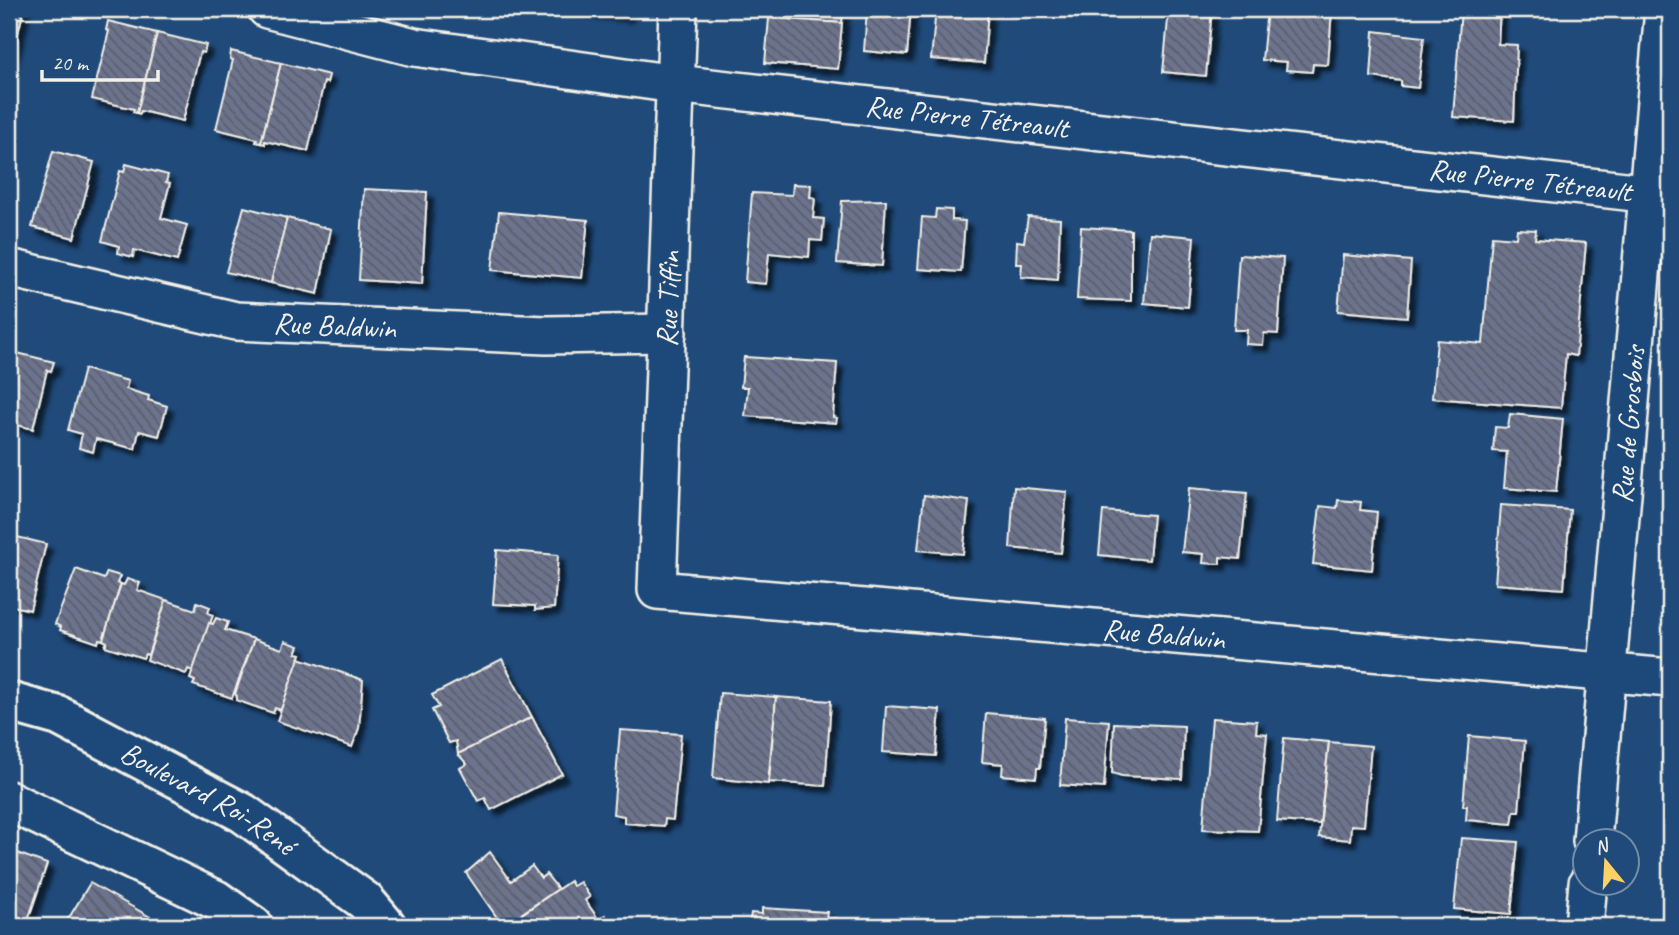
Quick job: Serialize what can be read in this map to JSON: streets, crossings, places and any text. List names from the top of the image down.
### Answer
{
  "streets": {
    "street": [
      "Rue Pierre Tétreault",
      "Rue Tiffin",
      "Rue Baldwin",
      "Rue de Grosbois",
      "Boulevard Roi-René"
    ]
  },
  "crossings": [
    ["Rue Pierre Tétreault", "Rue Tiffin"],
    ["Rue Pierre Tétreault", "Rue de Grosbois"],
    ["Rue Tiffin", "Rue Baldwin"],
    ["Rue Baldwin", "Rue de Grosbois"]
  ],
  "scale_bar": "20 m",
  "north": "top"
}
